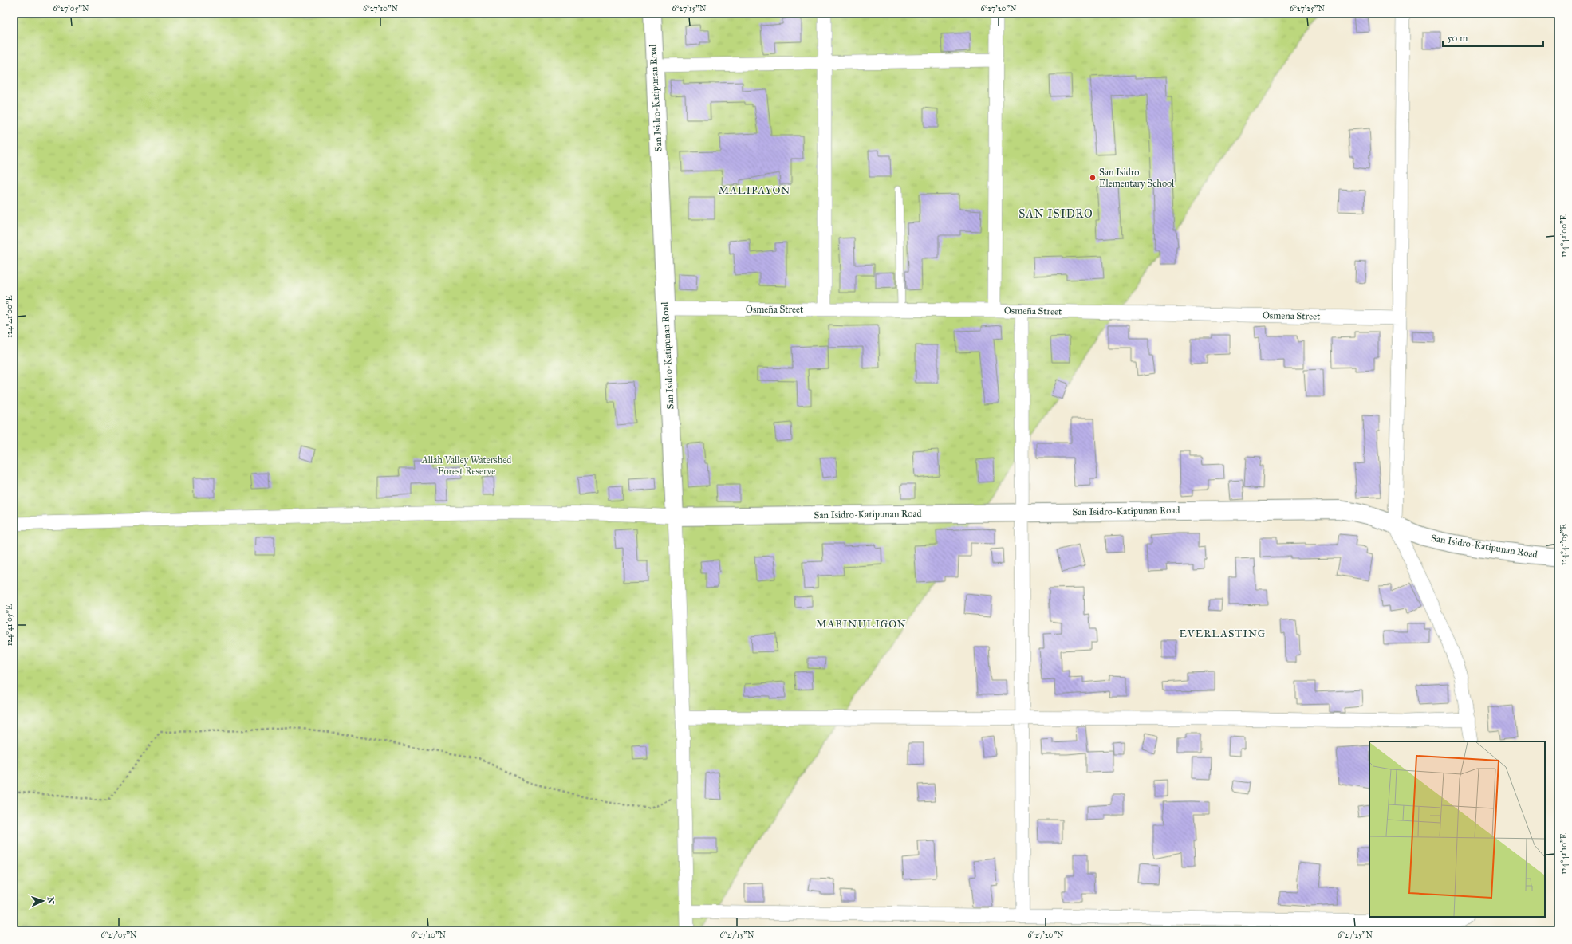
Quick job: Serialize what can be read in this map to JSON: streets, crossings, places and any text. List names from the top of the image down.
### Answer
{
  "streets": {
    "street": ["San Isidro-Katipunan Road", "Osmeña Street"]
  },
  "crossings": [
    ["San Isidro-Katipunan Road", "Osmeña Street"]
  ],
  "districts": [
    "MALIPAYON",
    "SAN ISIDRO",
    "MABINULIGON",
    "EVERLASTING"
  ],
  "parks": ["Allah Valley Watershed Forest Reserve"],
  "places": ["San Isidro Elementary School"],
  "scale_bar": "50 m",
  "north": "right",
  "coordinates": [
    "6°27'05\"N",
    "6°27'10\"N",
    "6°27'15\"N",
    "6°27'20\"N",
    "6°27'25\"N",
    "124°41'00\"E",
    "124°41'05\"E",
    "124°41'10\"E"
  ]
}
